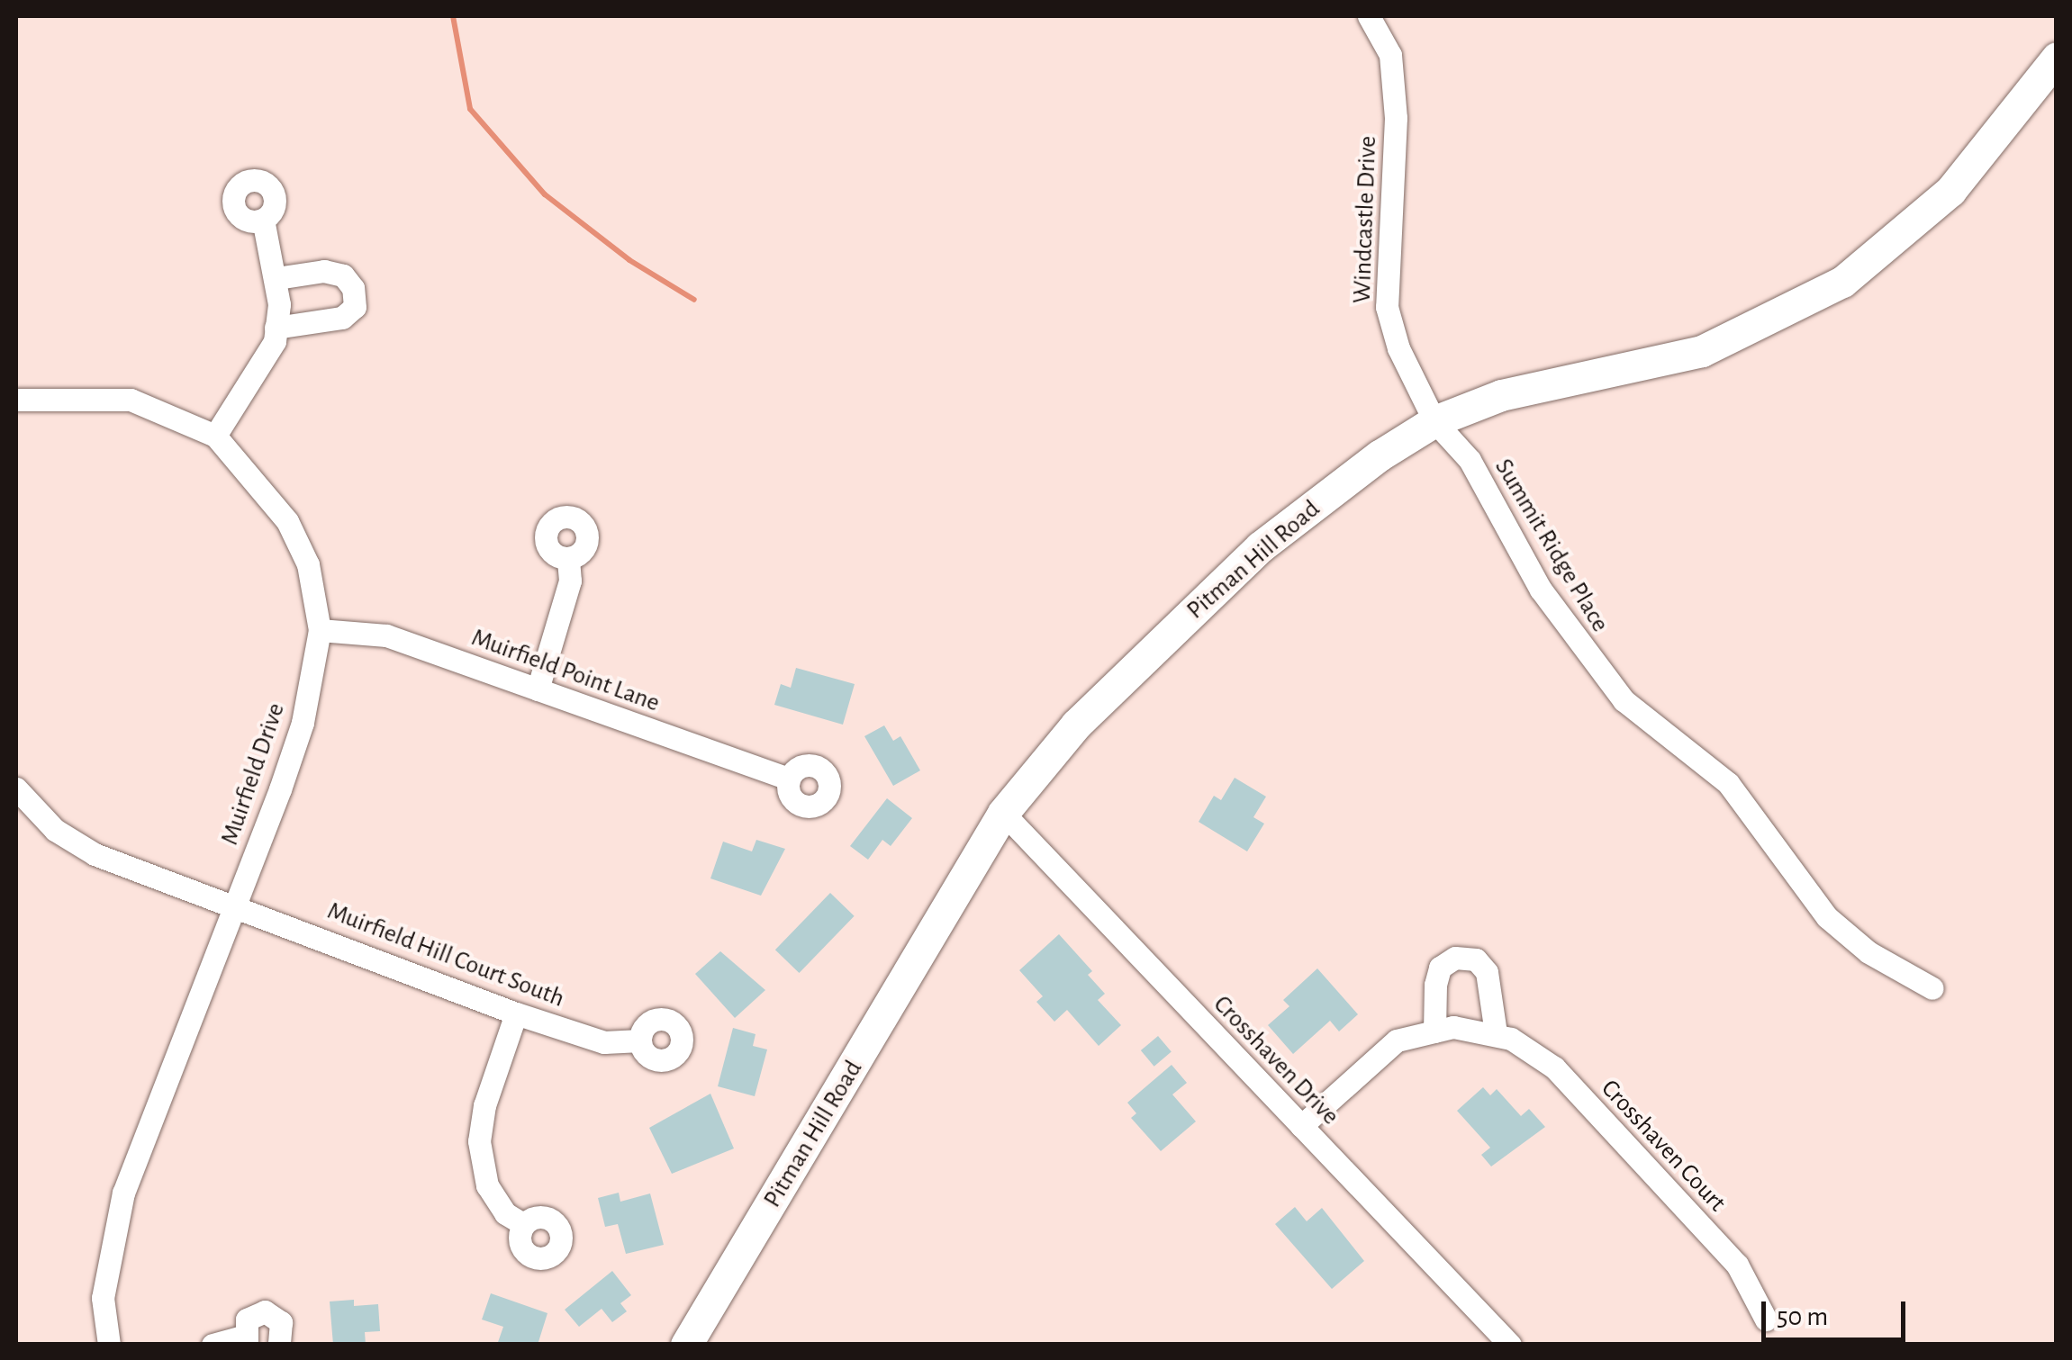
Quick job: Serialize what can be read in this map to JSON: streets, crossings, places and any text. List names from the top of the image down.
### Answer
{
  "streets": {
    "street": [
      "Windcastle Drive",
      "Summit Ridge Place",
      "Pitman Hill Road",
      "Muirfield Point Lane",
      "Muirfield Drive",
      "Muirfield Hill Court South",
      "Crosshaven Drive",
      "Crosshaven Court"
    ]
  },
  "crossings": [
    ["Windcastle Drive", "Summit Ridge Place"],
    ["Windcastle Drive", "Pitman Hill Road"],
    ["Summit Ridge Place", "Pitman Hill Road"],
    ["Pitman Hill Road", "Crosshaven Drive"],
    ["Muirfield Point Lane", "Muirfield Drive"],
    ["Muirfield Drive", "Muirfield Hill Court South"],
    ["Crosshaven Drive", "Crosshaven Court"]
  ],
  "scale_bar": "50 m"
}
